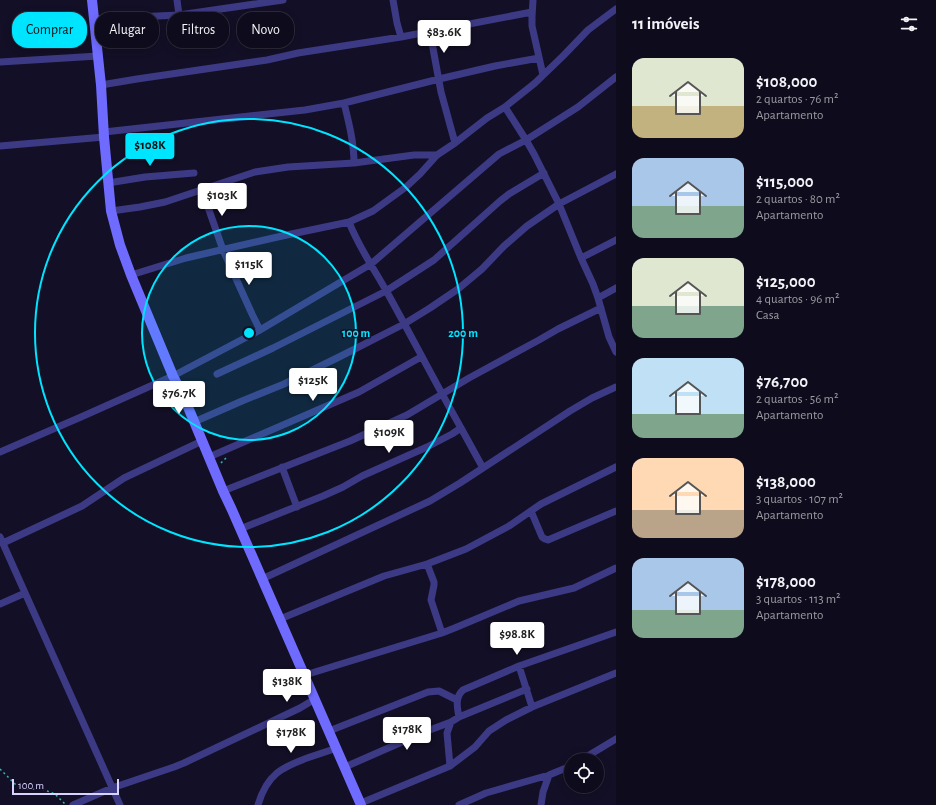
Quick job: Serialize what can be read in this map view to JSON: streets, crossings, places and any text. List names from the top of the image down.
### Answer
{
  "scale_bar": "100 m",
  "page": {
    "heading": "11 imóveis",
    "chip": [
      "Comprar",
      "Alugar",
      "Filtros",
      "Novo"
    ],
    "price": [
      "$83.6K",
      "$108K",
      "$103K",
      "$115K",
      "$125K",
      "$76.7K",
      "$109K",
      "$98.8K",
      "$138K",
      "$178K",
      "$178K"
    ],
    "list": [
      {
        "name": "$108,000",
        "note": "2 quartos · 76 m² · Apartamento"
      },
      {
        "name": "$115,000",
        "note": "2 quartos · 80 m² · Apartamento"
      },
      {
        "name": "$125,000",
        "note": "4 quartos · 96 m² · Casa"
      },
      {
        "name": "$76,700",
        "note": "2 quartos · 56 m² · Apartamento"
      },
      {
        "name": "$138,000",
        "note": "3 quartos · 107 m² · Apartamento"
      },
      {
        "name": "$178,000",
        "note": "3 quartos · 113 m² · Apartamento"
      }
    ],
    "scale": "100 m"
  },
  "rings": ["100 m", "200 m"]
}
